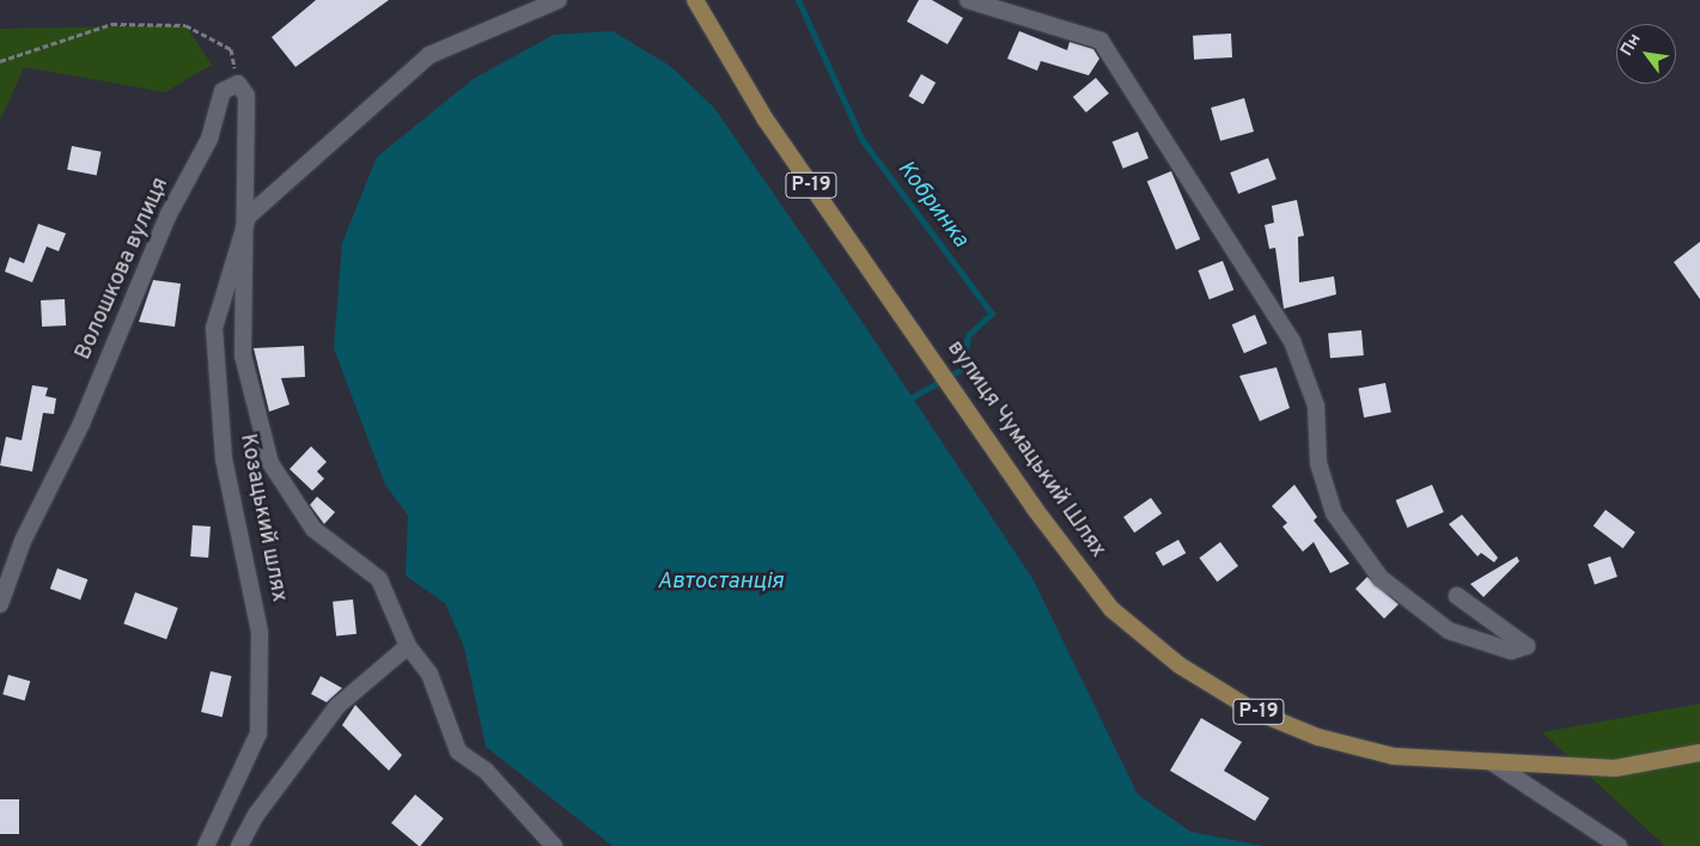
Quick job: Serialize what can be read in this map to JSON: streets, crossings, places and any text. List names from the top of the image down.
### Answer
{
  "streets": {
    "main road": ["Р-19", "вулиця Чумацький Шлях"],
    "street": ["Волошкова вулиця", "Козацький шлях"]
  },
  "water": ["Кобринка", "Автостанція"],
  "north": "top left"
}
